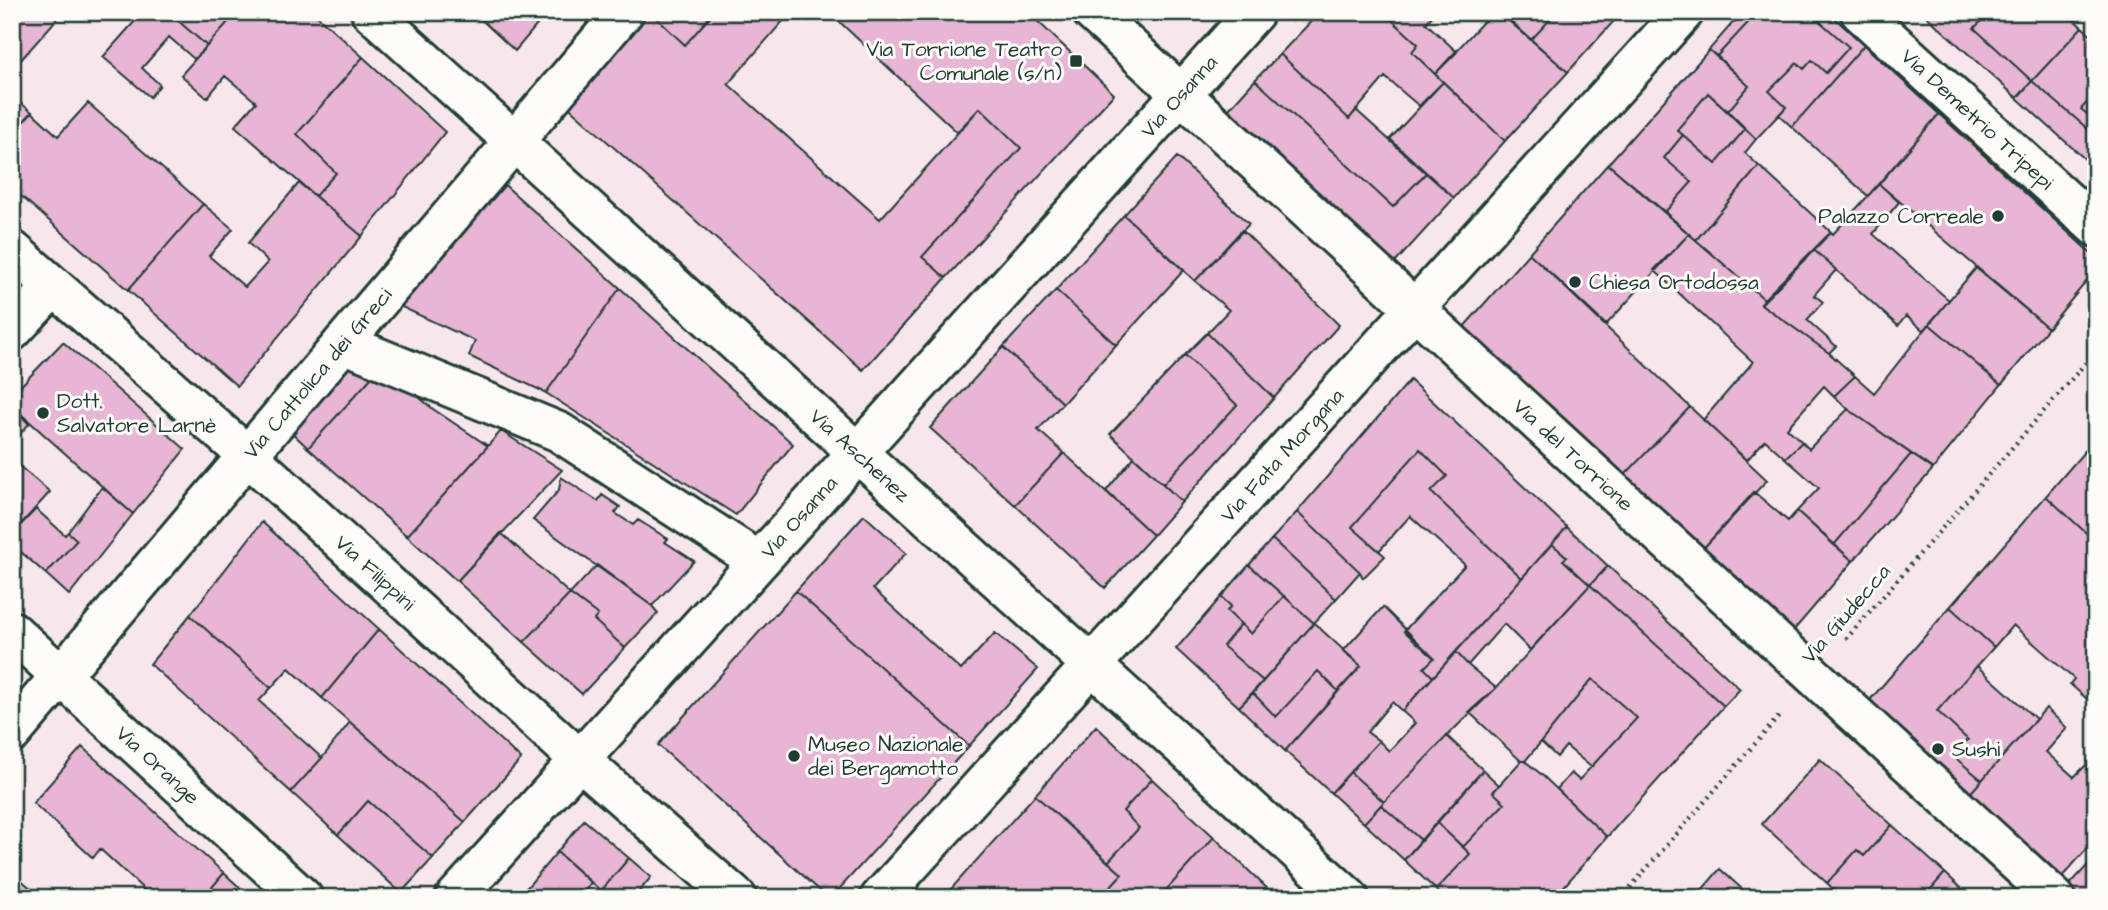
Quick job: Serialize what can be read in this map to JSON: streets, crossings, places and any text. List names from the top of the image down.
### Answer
{
  "streets": {
    "street": [
      "Via Osanna",
      "Via Demetrio Tripepi",
      "Via Cattolica dei Greci",
      "Via Aschenez",
      "Via Fata Morgana",
      "Via del Torrione",
      "Via Filippini",
      "Via Orange"
    ],
    "path": ["Via Giudecca"]
  },
  "crossings": [
    ["Via Osanna", "Via Aschenez"],
    ["Via Osanna", "Via del Torrione"],
    ["Via Osanna", "Via Filippini"],
    ["Via Cattolica dei Greci", "Via Aschenez"],
    ["Via Cattolica dei Greci", "Via Filippini"],
    ["Via Cattolica dei Greci", "Via Orange"],
    ["Via Aschenez", "Via Fata Morgana"],
    ["Via Fata Morgana", "Via del Torrione"],
    ["Via del Torrione", "Via Giudecca"]
  ],
  "places": {
    "transit": ["Via Torrione Teatro Comunale (s/n)"],
    "other": [
      "Palazzo Correale",
      "Chiesa Ortodossa",
      "Dott. Salvatore Larnè",
      "Sushi",
      "Museo Nazionale dei Bergamotto"
    ]
  }
}
